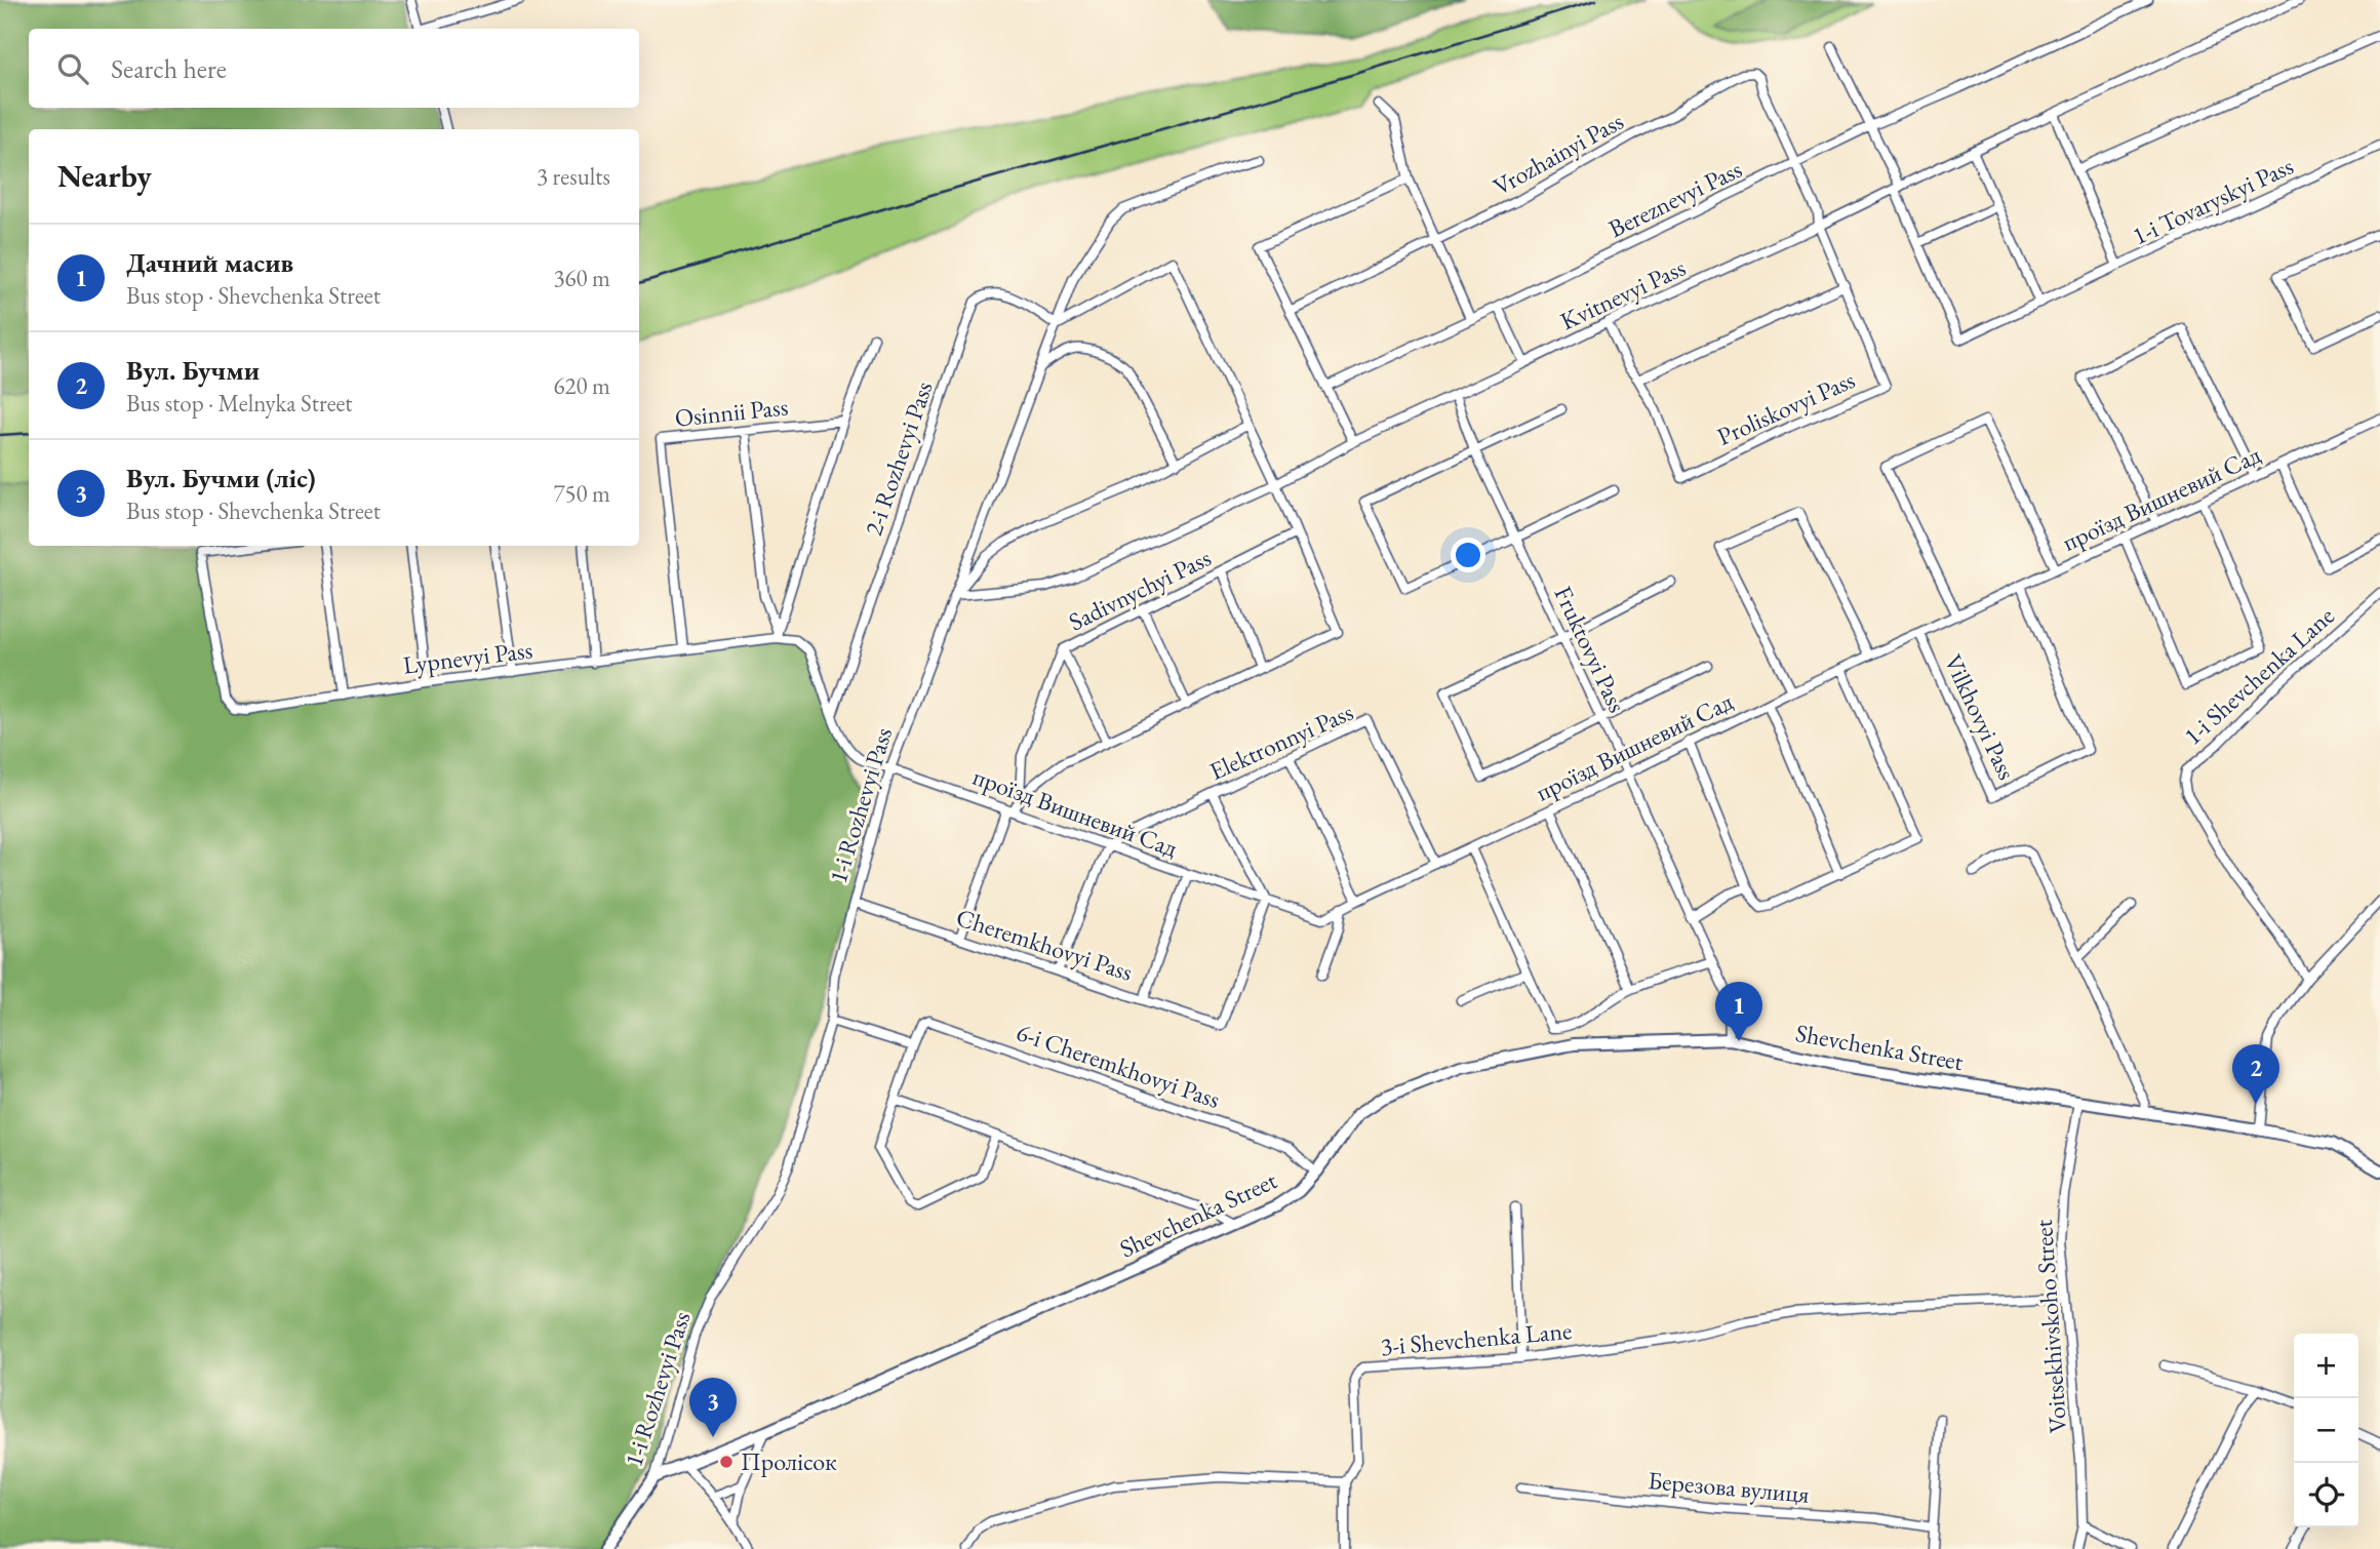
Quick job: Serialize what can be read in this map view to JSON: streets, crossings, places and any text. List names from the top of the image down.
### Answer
{
  "streets": {
    "street": [
      "Vrozhainyi Pass",
      "Bereznevyi Pass",
      "1-i Tovaryskyi Pass",
      "Kvitnevyi Pass",
      "Proliskovyi Pass",
      "Osinnii Pass",
      "2-i Rozhevyi Pass",
      "проїзд Вишневий Сад",
      "Sadivnychyi Pass",
      "Fruktovyi Pass",
      "Lypnevyi Pass",
      "1-i Shevchenka Lane",
      "Vilkhovyi Pass",
      "Elektronnyi Pass",
      "1-i Rozhevyi Pass",
      "Cheremkhovyi Pass",
      "Shevchenka Street",
      "6-i Cheremkhovyi Pass",
      "Voitsekhivskoho Street",
      "3-i Shevchenka Lane",
      "Березова вулиця"
    ]
  },
  "crossings": [
    ["Vrozhainyi Pass", "Bereznevyi Pass"],
    ["Vrozhainyi Pass", "Proliskovyi Pass"],
    ["Bereznevyi Pass", "Proliskovyi Pass"],
    ["1-i Tovaryskyi Pass", "Kvitnevyi Pass"],
    ["Kvitnevyi Pass", "Proliskovyi Pass"],
    ["Kvitnevyi Pass", "Fruktovyi Pass"],
    ["Kvitnevyi Pass", "1-i Rozhevyi Pass"],
    ["Osinnii Pass", "Lypnevyi Pass"],
    ["2-i Rozhevyi Pass", "Lypnevyi Pass"],
    ["2-i Rozhevyi Pass", "1-i Rozhevyi Pass"],
    ["проїзд Вишневий Сад", "Fruktovyi Pass"],
    ["проїзд Вишневий Сад", "Lypnevyi Pass"],
    ["проїзд Вишневий Сад", "Vilkhovyi Pass"],
    ["проїзд Вишневий Сад", "Elektronnyi Pass"],
    ["проїзд Вишневий Сад", "1-i Rozhevyi Pass"],
    ["проїзд Вишневий Сад", "Cheremkhovyi Pass"],
    ["Fruktovyi Pass", "Shevchenka Street"],
    ["Lypnevyi Pass", "1-i Rozhevyi Pass"],
    ["1-i Rozhevyi Pass", "Cheremkhovyi Pass"],
    ["1-i Rozhevyi Pass", "Shevchenka Street"],
    ["Shevchenka Street", "6-i Cheremkhovyi Pass"],
    ["Shevchenka Street", "Voitsekhivskoho Street"],
    ["Voitsekhivskoho Street", "3-i Shevchenka Lane"]
  ],
  "places": ["Пролісок"],
  "page": {
    "search": "Search here",
    "heading": ["Nearby", "3 results"],
    "list": [
      {
        "mark": "1",
        "name": "Дачний масив",
        "note": "Bus stop · Shevchenka Street",
        "value": "360 m"
      },
      {
        "mark": "2",
        "name": "Вул. Бучми",
        "note": "Bus stop · Melnyka Street",
        "value": "620 m"
      },
      {
        "mark": "3",
        "name": "Вул. Бучми (ліс)",
        "note": "Bus stop · Shevchenka Street",
        "value": "750 m"
      }
    ],
    "pins": ["1", "2", "3"],
    "map_buttons": ["+", "−"]
  }
}
